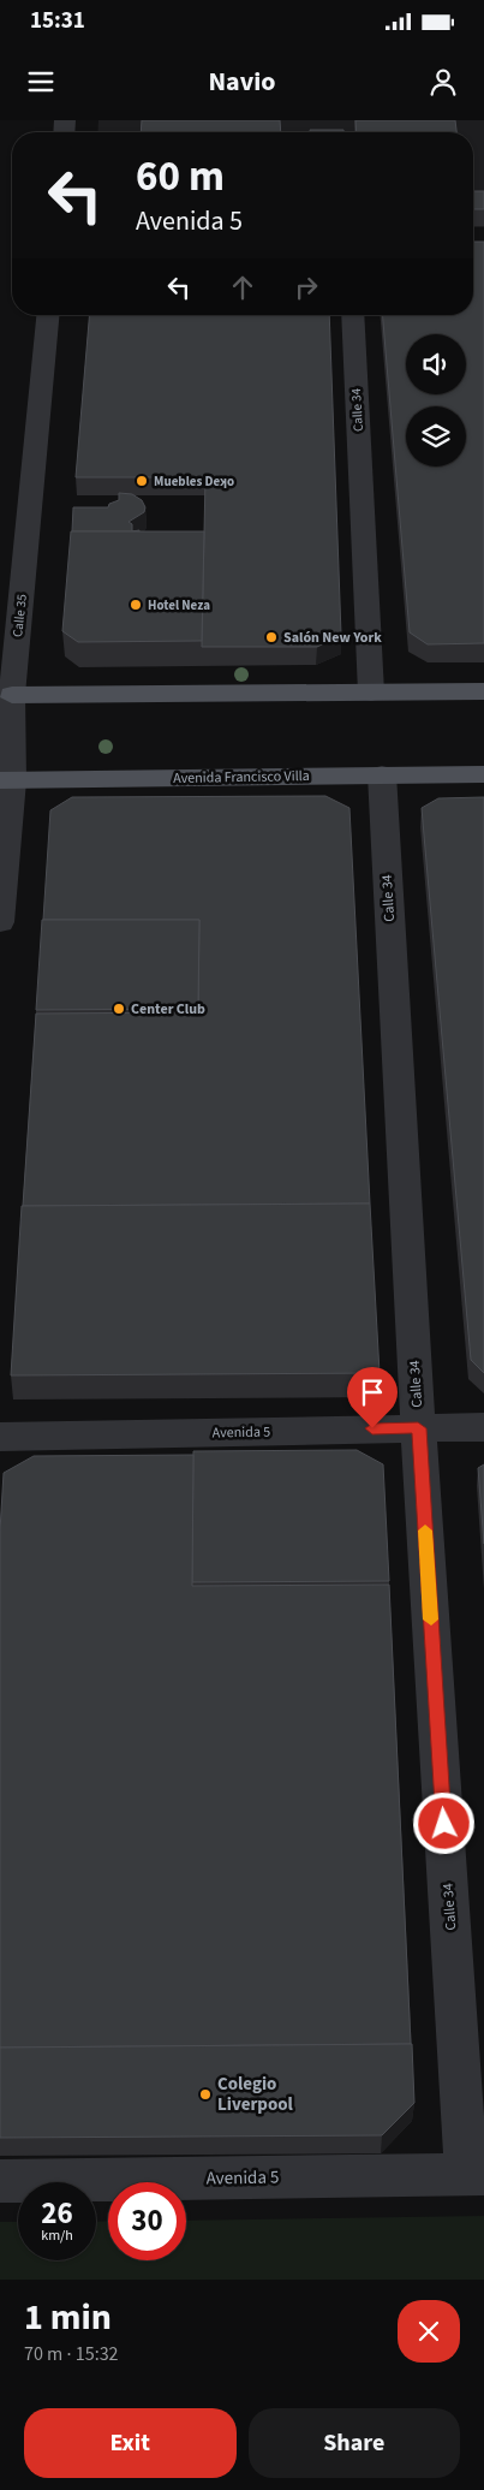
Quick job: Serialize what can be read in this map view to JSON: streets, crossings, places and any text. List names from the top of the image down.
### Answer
{
  "streets": {
    "main road": ["Avenida Francisco Villa"],
    "street": ["Calle 34", "Calle 35", "Avenida 5"]
  },
  "crossings": [
    ["Calle 34", "Avenida Francisco Villa"],
    ["Calle 34", "Avenida 5"],
    ["Calle 35", "Avenida Francisco Villa"]
  ],
  "places": [
    "Muebles Deʞo",
    "Hotel Neza",
    "Salón New York",
    "Center Club",
    "Colegio Liverpool"
  ],
  "page": {
    "status": "15:31",
    "header": "Navio",
    "turn": ["60 m", "Avenida 5"],
    "speed": "26 km/h",
    "limit": "30",
    "heading": ["1 min", "70 m · 15:32"],
    "buttons": ["Exit", "Share"]
  }
}
